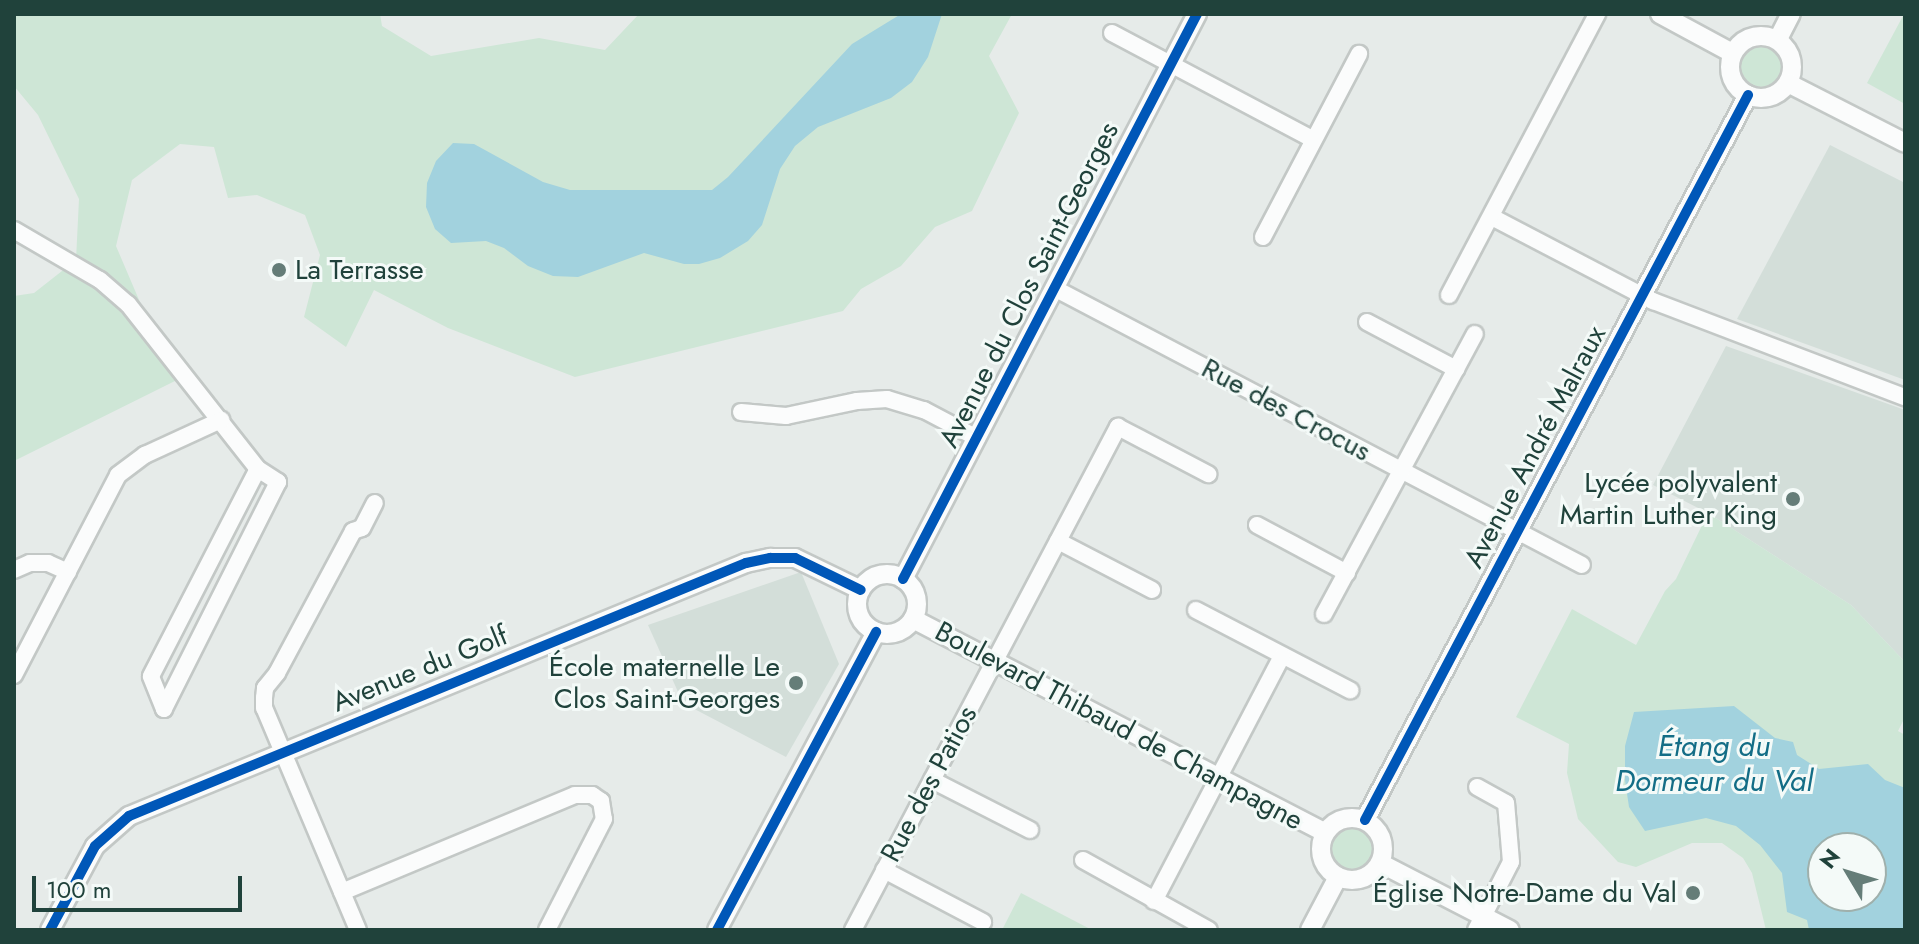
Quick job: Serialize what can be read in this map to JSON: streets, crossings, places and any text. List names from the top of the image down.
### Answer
{
  "streets": {
    "street": [
      "Avenue du Clos Saint-Georges",
      "Rue des Crocus",
      "Avenue André Malraux",
      "Avenue du Golf",
      "Boulevard Thibaud de Champagne",
      "Rue des Patios"
    ]
  },
  "crossings": [
    ["Avenue du Clos Saint-Georges", "Rue des Crocus"],
    ["Avenue du Clos Saint-Georges", "Avenue du Golf"],
    ["Avenue du Clos Saint-Georges", "Boulevard Thibaud de Champagne"],
    ["Rue des Crocus", "Avenue André Malraux"],
    ["Avenue André Malraux", "Boulevard Thibaud de Champagne"],
    ["Avenue du Golf", "Boulevard Thibaud de Champagne"],
    ["Boulevard Thibaud de Champagne", "Rue des Patios"]
  ],
  "water": ["Étang du Dormeur du Val"],
  "places": [
    "La Terrasse",
    "Lycée polyvalent Martin Luther King",
    "École maternelle Le Clos Saint-Georges",
    "Église Notre-Dame du Val"
  ],
  "scale_bar": "100 m",
  "north": "top left"
}
